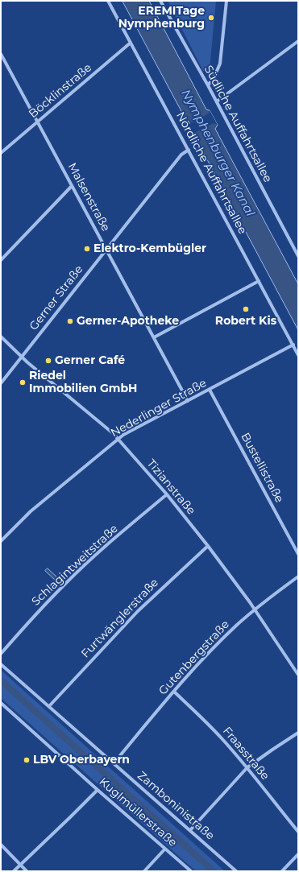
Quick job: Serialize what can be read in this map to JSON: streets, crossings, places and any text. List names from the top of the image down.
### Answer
{
  "streets": {
    "street": [
      "Böcklinstraße",
      "Südliche Auffahrtsallee",
      "Nördliche Auffahrtsallee",
      "Malsenstraße",
      "Gerner Straße",
      "Nederlinger Straße",
      "Bustellistraße",
      "Tizianstraße",
      "Schlagintweitstraße",
      "Furtwänglerstraße",
      "Gutenbergstraße",
      "Fraasstraße",
      "Zamboninistraße",
      "Kuglmüllerstraße"
    ]
  },
  "crossings": [
    ["Böcklinstraße", "Nördliche Auffahrtsallee"],
    ["Böcklinstraße", "Malsenstraße"],
    ["Nördliche Auffahrtsallee", "Gerner Straße"],
    ["Nördliche Auffahrtsallee", "Nederlinger Straße"],
    ["Malsenstraße", "Gerner Straße"],
    ["Malsenstraße", "Nederlinger Straße"],
    ["Gerner Straße", "Tizianstraße"],
    ["Nederlinger Straße", "Bustellistraße"],
    ["Nederlinger Straße", "Tizianstraße"],
    ["Tizianstraße", "Schlagintweitstraße"],
    ["Tizianstraße", "Furtwänglerstraße"],
    ["Tizianstraße", "Gutenbergstraße"],
    ["Furtwänglerstraße", "Zamboninistraße"],
    ["Gutenbergstraße", "Fraasstraße"],
    ["Gutenbergstraße", "Zamboninistraße"]
  ],
  "water": ["Nymphenburger Kanal"],
  "places": [
    "EREMITage Nymphenburg",
    "Elektro-Kembügler",
    "Robert Kis",
    "Gerner-Apotheke",
    "Gerner Café",
    "Riedel Immobilien GmbH",
    "LBV Oberbayern"
  ]
}
